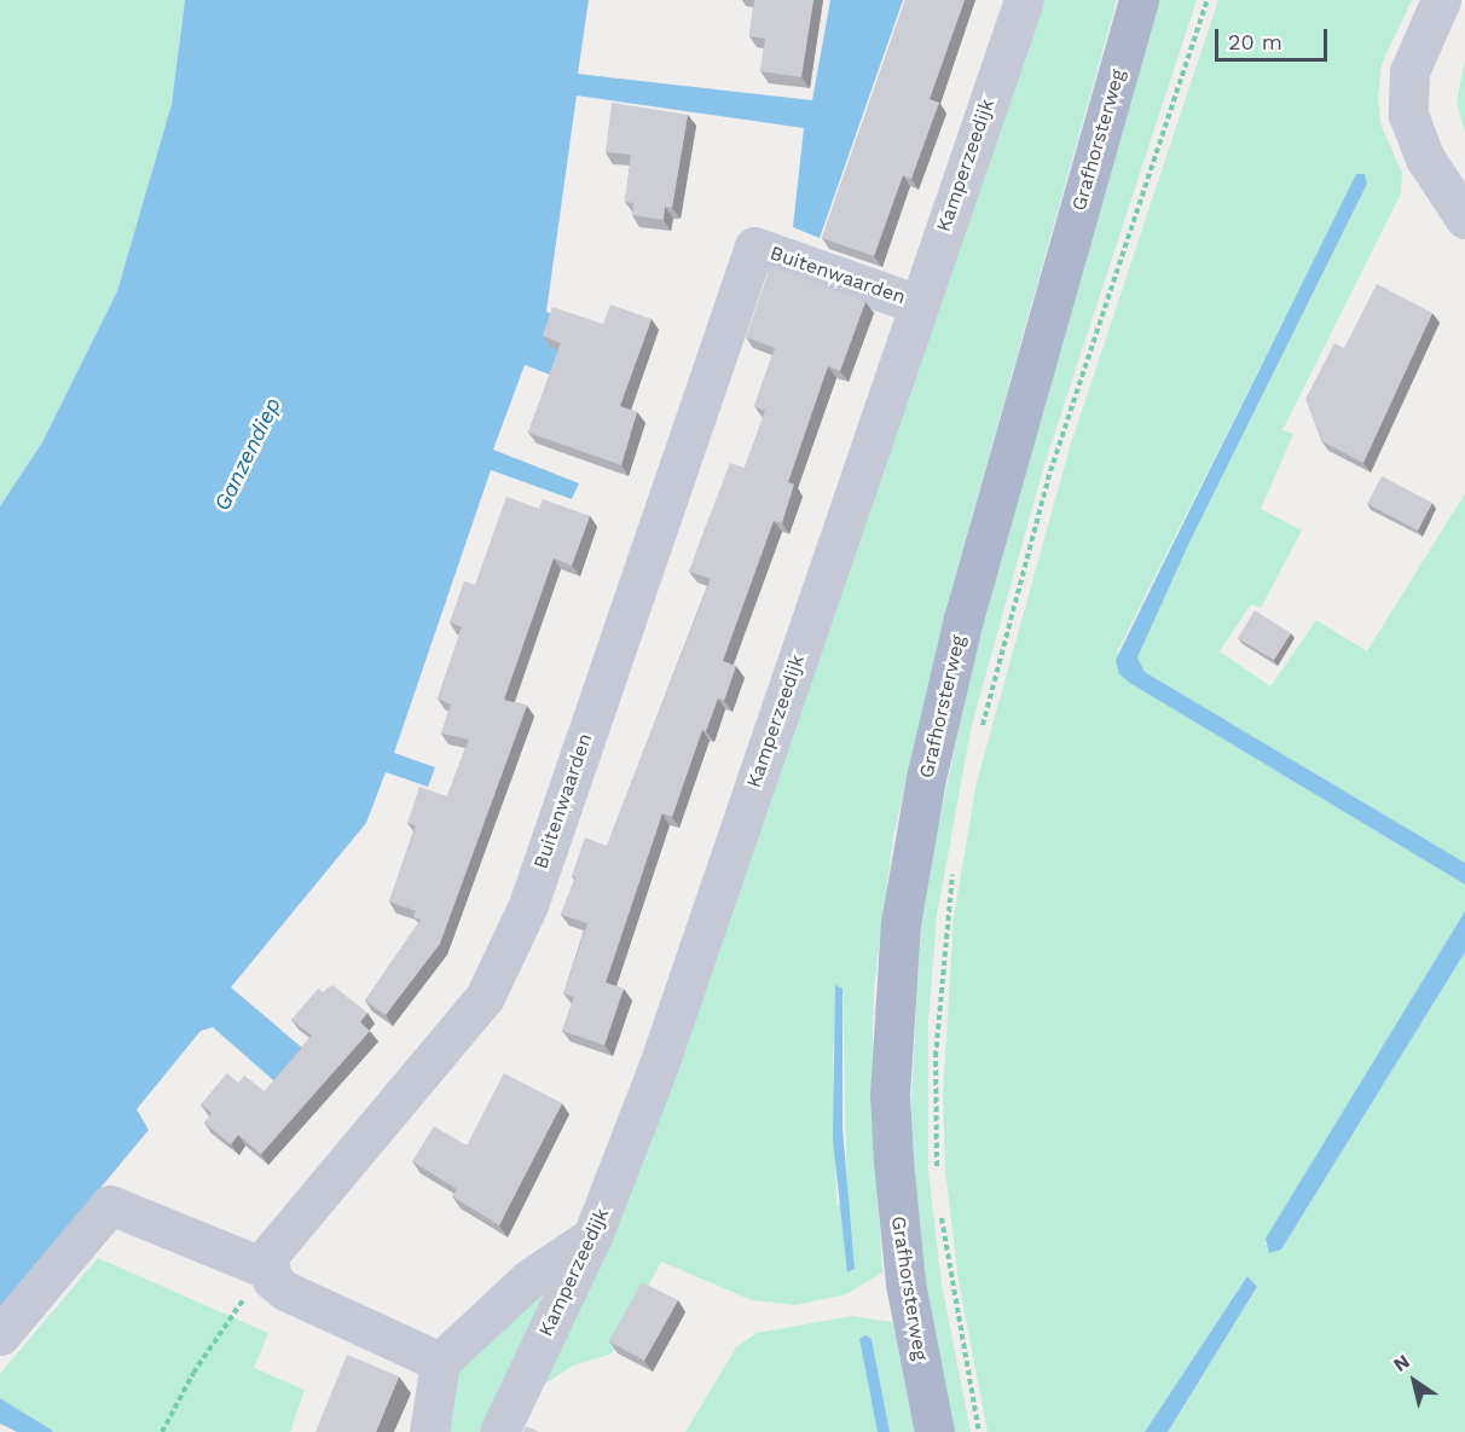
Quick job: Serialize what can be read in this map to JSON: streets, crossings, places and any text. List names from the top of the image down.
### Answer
{
  "streets": {
    "main road": ["Grafhorsterweg"],
    "street": ["Kamperzeedijk", "Buitenwaarden"]
  },
  "crossings": [
    ["Kamperzeedijk", "Buitenwaarden"]
  ],
  "water": ["Ganzendiep"],
  "scale_bar": "20 m",
  "north": "top left"
}
